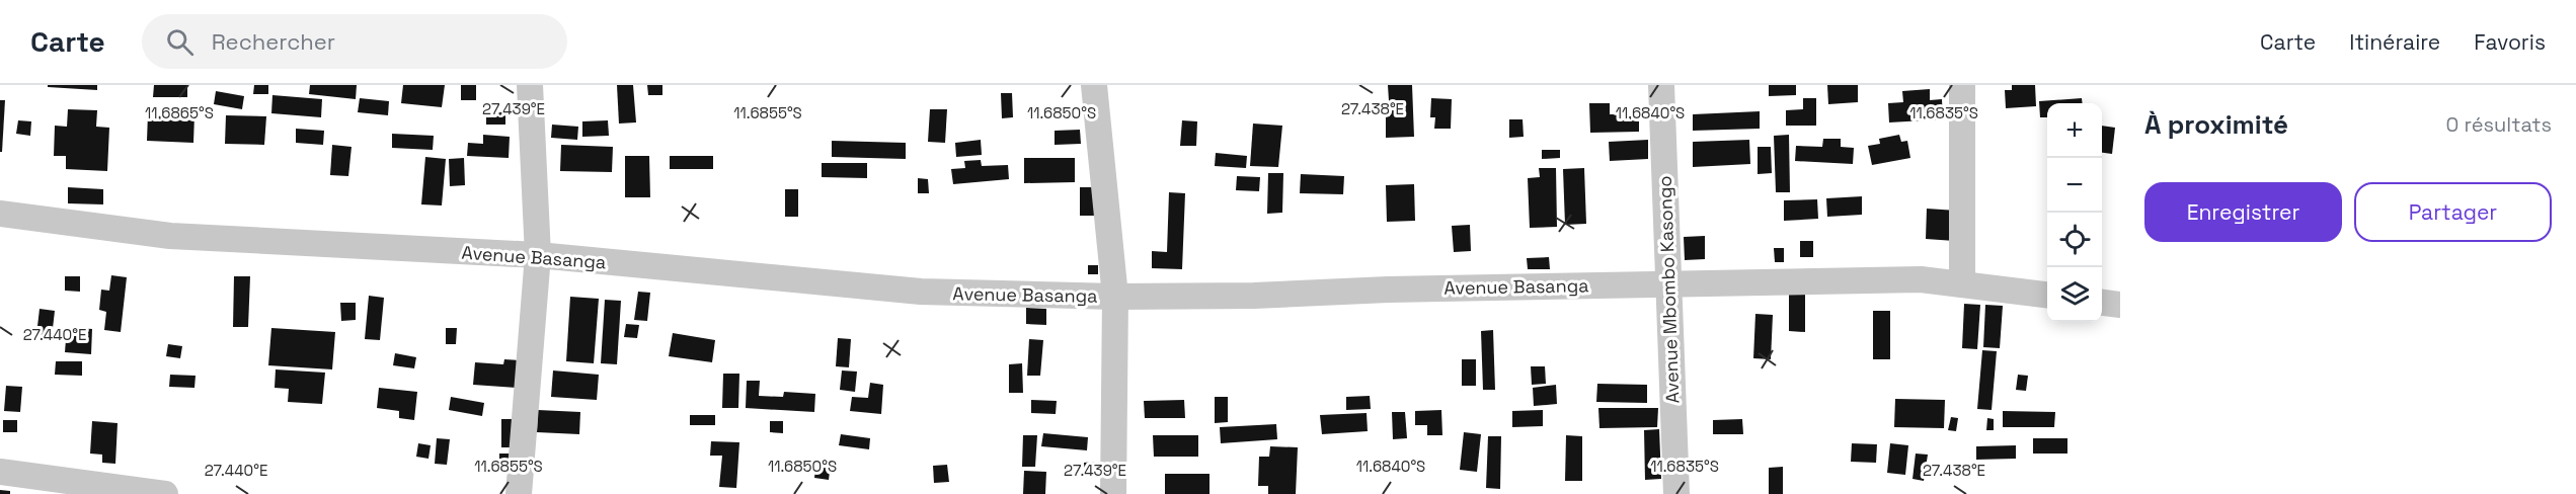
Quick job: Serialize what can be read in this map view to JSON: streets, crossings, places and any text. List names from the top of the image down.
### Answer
{
  "streets": {
    "street": ["Avenue Basanga", "Avenue Mbombo Kasongo"]
  },
  "crossings": [
    ["Avenue Basanga", "Avenue Mbombo Kasongo"]
  ],
  "page": {
    "header": "Carte",
    "search": "Rechercher",
    "nav": ["Carte", "Itinéraire", "Favoris"],
    "heading": ["À proximité", "0 résultats"],
    "map_buttons": ["+", "−"],
    "buttons": ["Enregistrer", "Partager"]
  },
  "coordinates": [
    "27.439°E",
    "27.438°E",
    "11.6865°S",
    "11.6855°S",
    "11.6850°S",
    "11.6840°S",
    "11.6835°S",
    "27.440°E"
  ]
}
